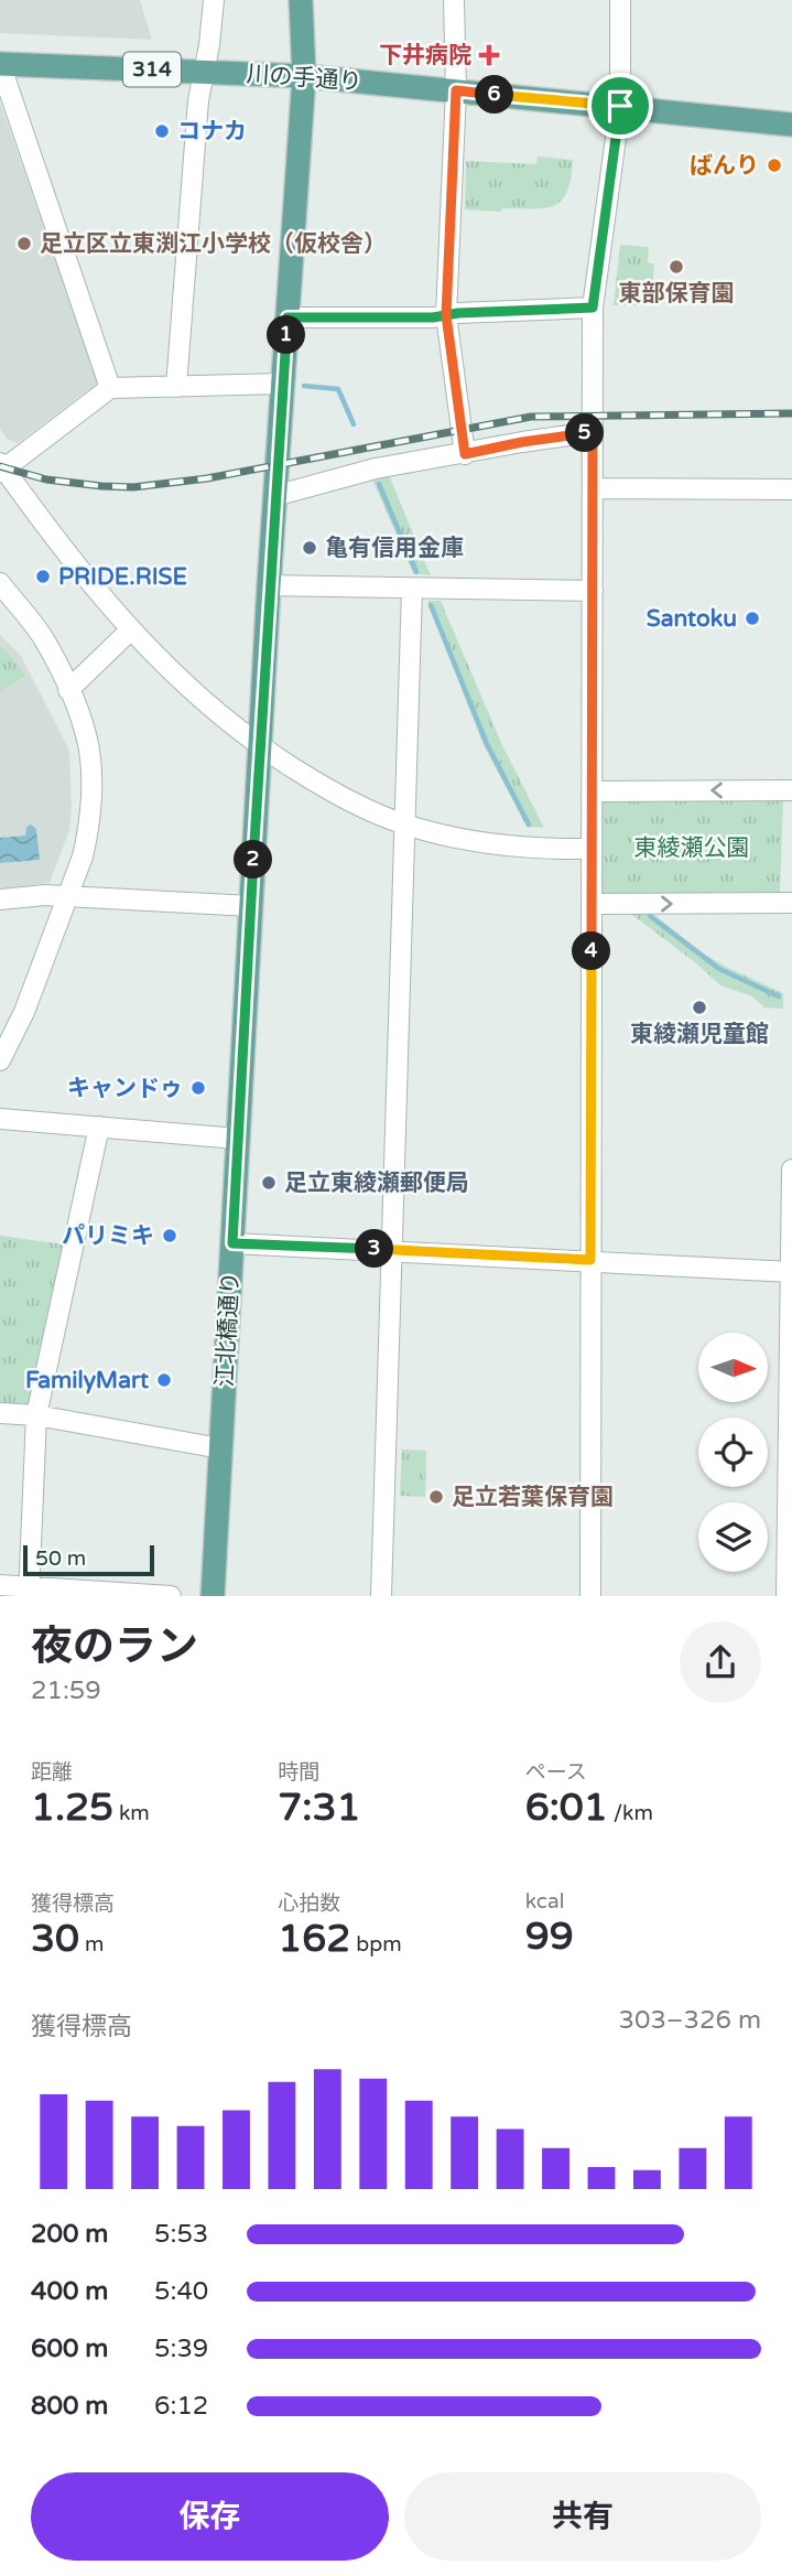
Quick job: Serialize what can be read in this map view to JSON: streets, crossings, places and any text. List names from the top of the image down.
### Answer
{
  "streets": {
    "main road": ["314", "川の手通り", "江北橋通り"]
  },
  "crossings": [
    ["川の手通り", "江北橋通り"]
  ],
  "parks": ["東綾瀬公園"],
  "places": {
    "health": ["下井病院"],
    "other": [
      "コナカ",
      "ばんり",
      "足立区立東渕江小学校（仮校舎）",
      "東部保育園",
      "亀有信用金庫",
      "PRIDE.RISE",
      "Santoku",
      "東綾瀬児童館",
      "キャンドゥ",
      "足立東綾瀬郵便局",
      "パリミキ",
      "FamilyMart",
      "足立若葉保育園"
    ]
  },
  "scale_bar": "50 m",
  "north": "right",
  "page": {
    "pins": [
      "6",
      "1",
      "5",
      "2",
      "4",
      "3"
    ],
    "scale": "50 m",
    "heading": ["夜のラン", "21:59"],
    "stats": [
      ["距離", "1.25 km"],
      ["時間", "7:31"],
      ["ペース", "6:01 /km"],
      ["獲得標高", "30 m"],
      ["心拍数", "162 bpm"],
      ["kcal", "99"]
    ],
    "chart": ["獲得標高", "303–326 m"],
    "list": [
      {
        "name": "200 m",
        "note": "5:53"
      },
      {
        "name": "400 m",
        "note": "5:40"
      },
      {
        "name": "600 m",
        "note": "5:39"
      },
      {
        "name": "800 m",
        "note": "6:12"
      }
    ],
    "buttons": ["保存", "共有"]
  }
}
